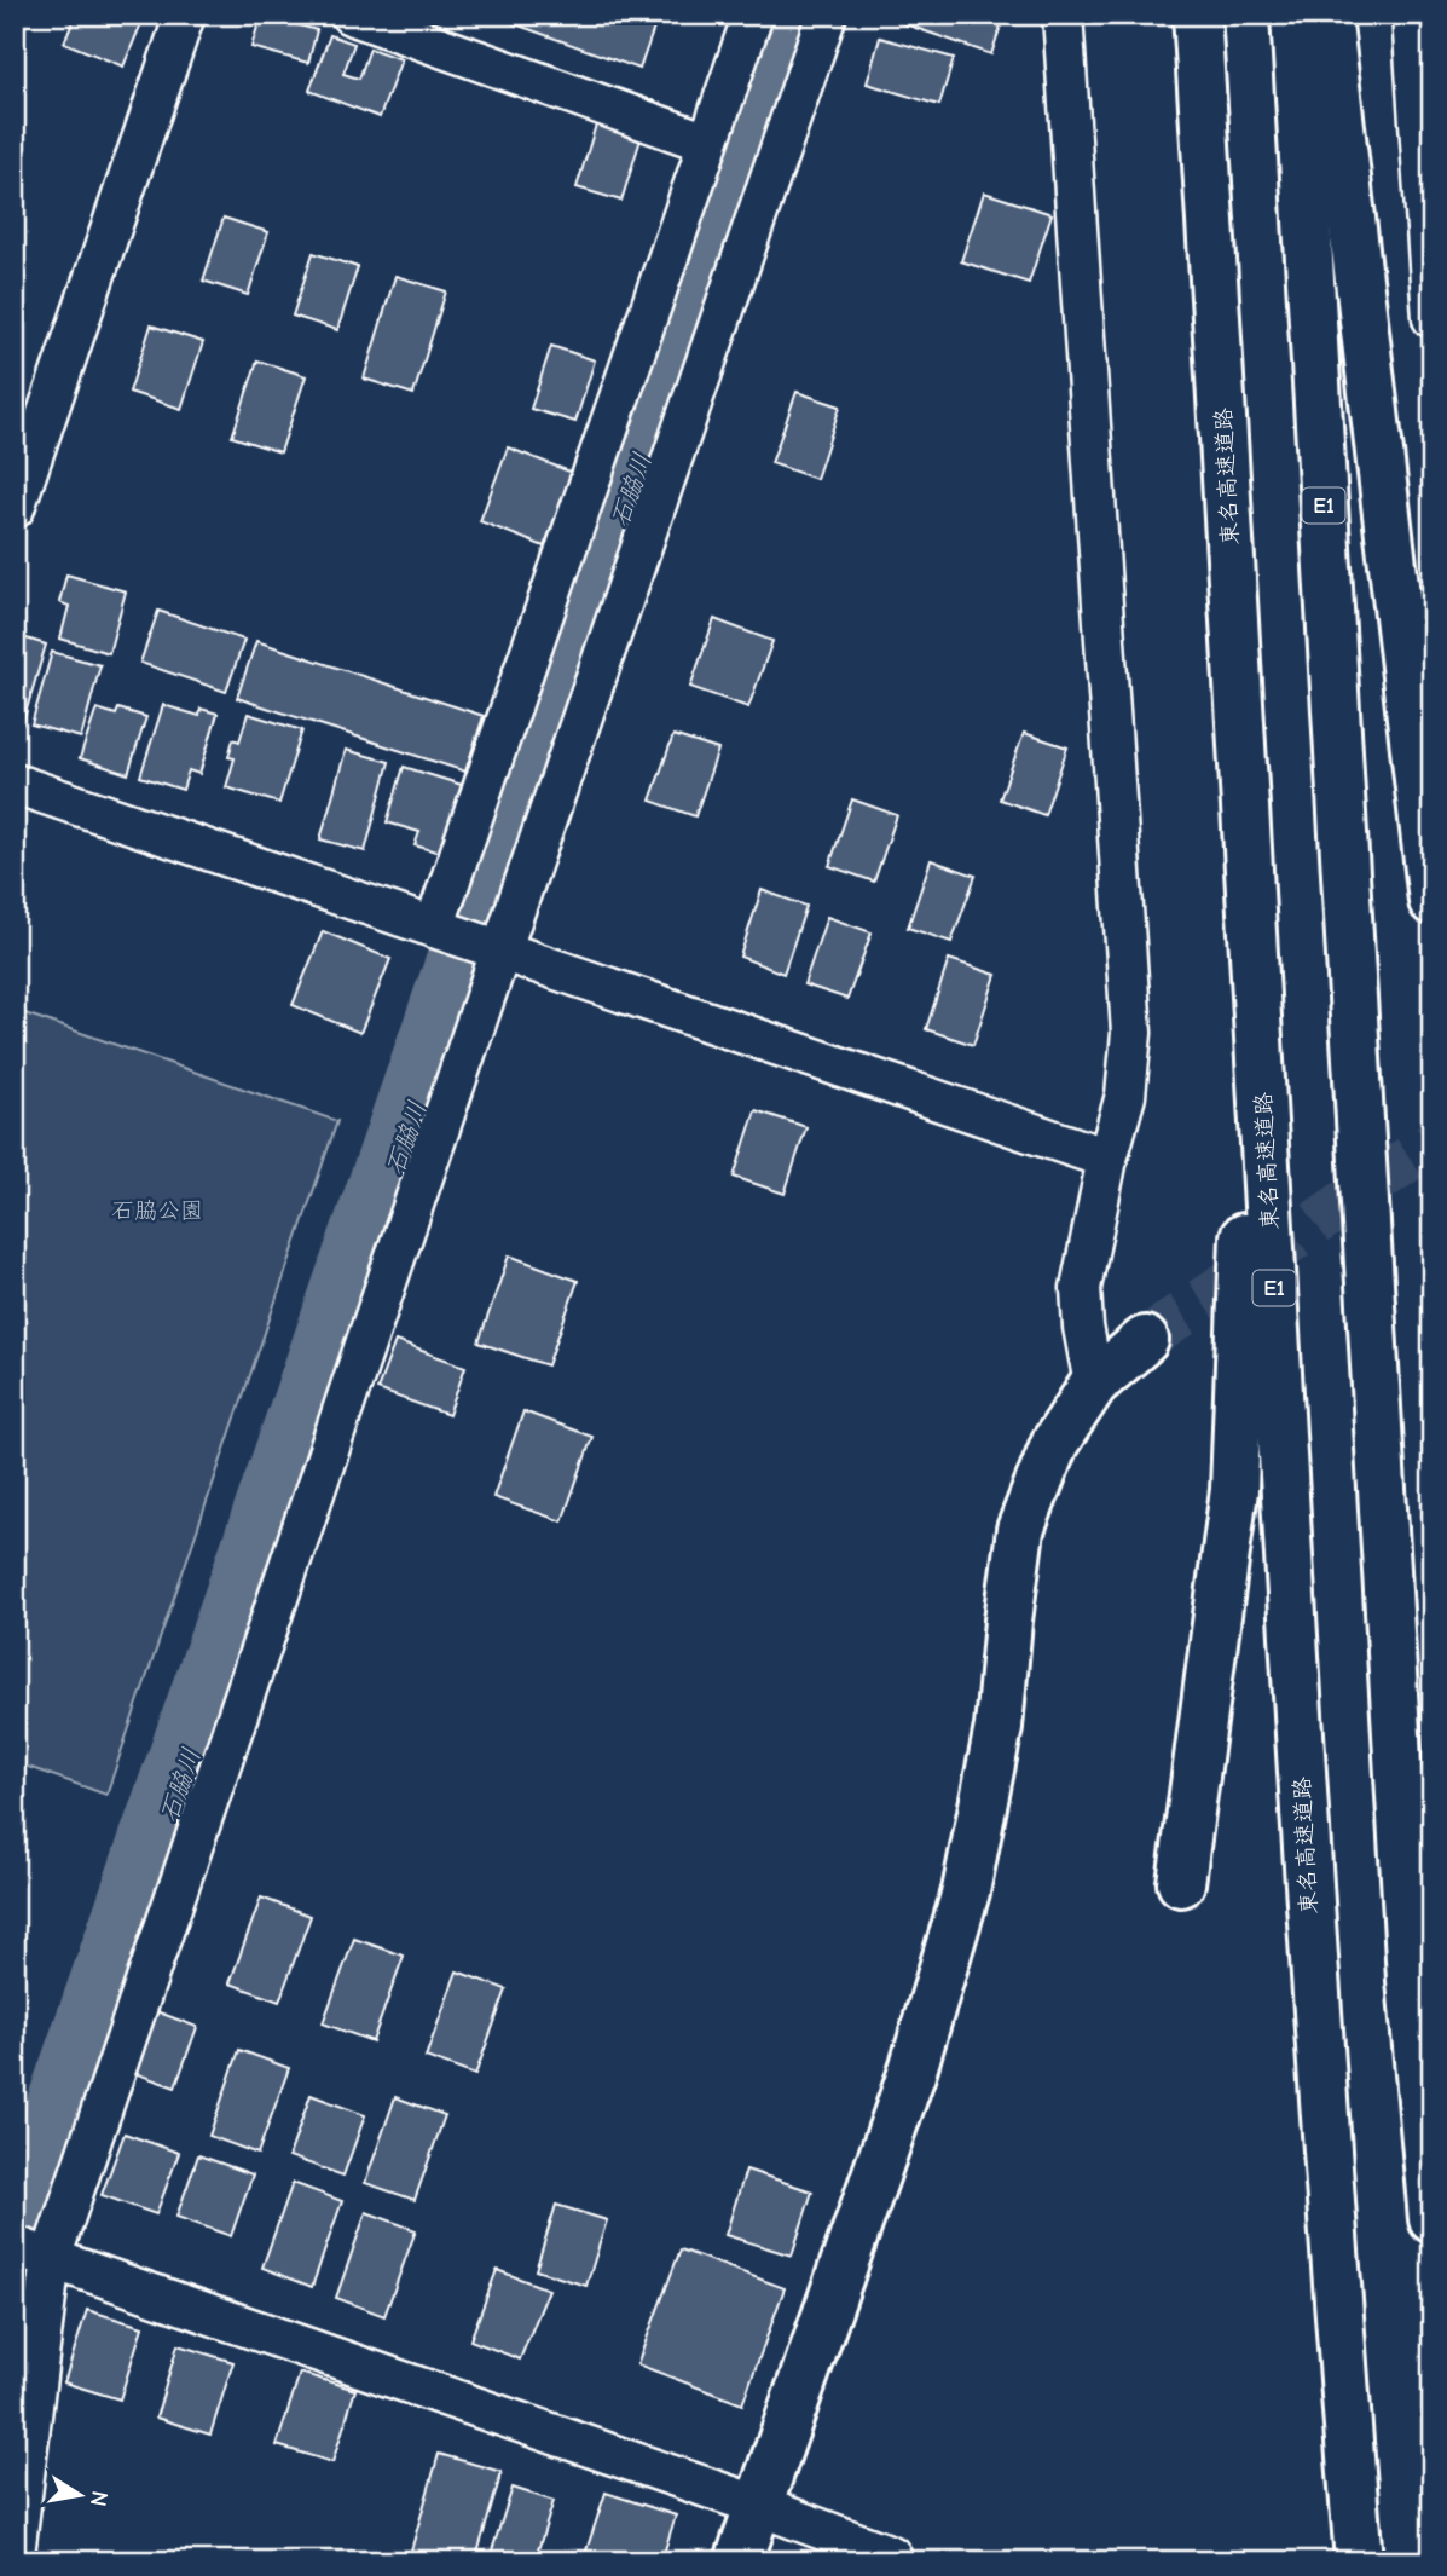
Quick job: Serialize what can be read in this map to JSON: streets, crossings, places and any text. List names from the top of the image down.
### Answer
{
  "streets": {
    "main road": ["東名高速道路", "E1"]
  },
  "water": ["石脇川"],
  "parks": ["石脇公園"],
  "north": "right"
}
